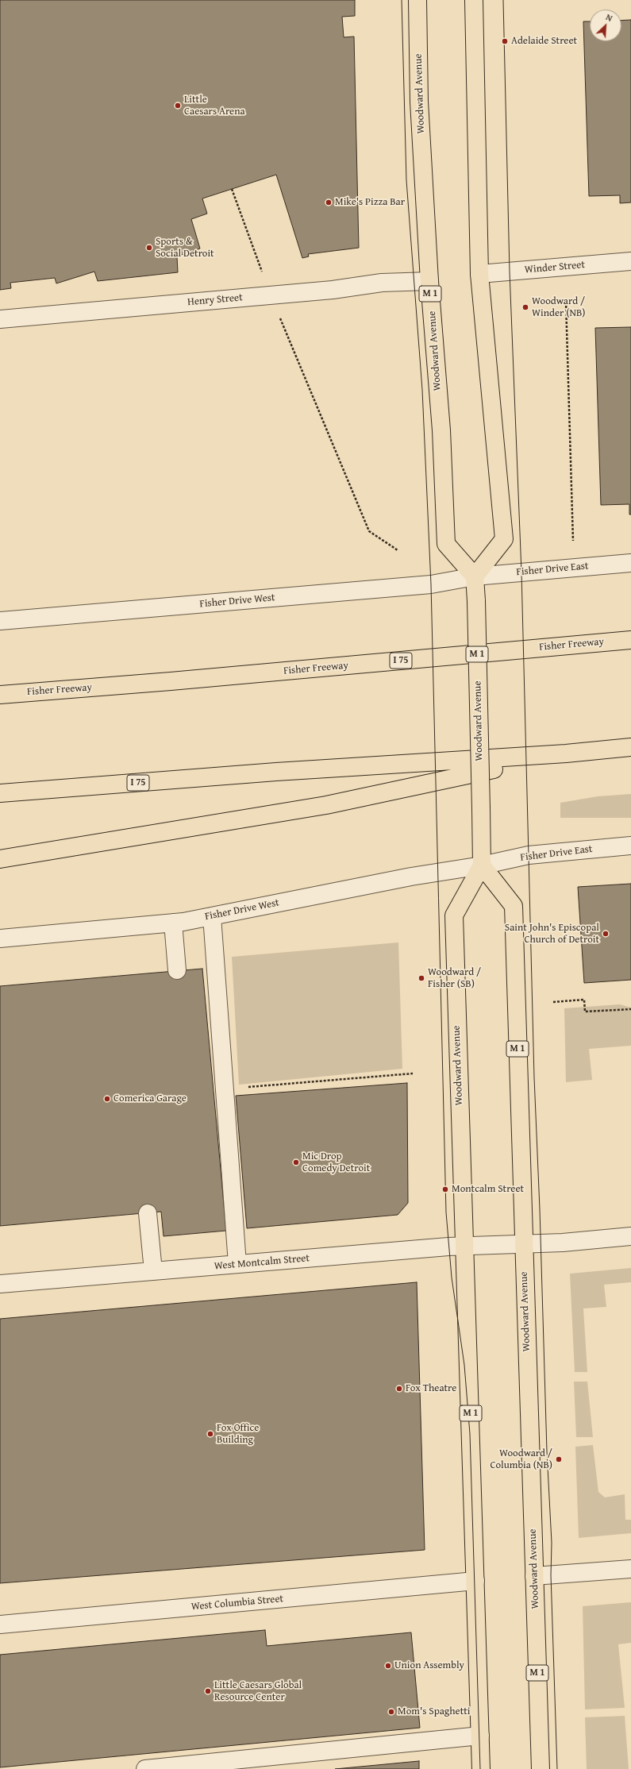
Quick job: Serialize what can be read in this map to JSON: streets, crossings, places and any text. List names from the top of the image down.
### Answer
{
  "streets": {
    "main road": [
      "Woodward Avenue",
      "M 1",
      "Fisher Freeway",
      "I 75"
    ],
    "street": [
      "Winder Street",
      "Henry Street",
      "Fisher Drive East",
      "Fisher Drive West",
      "West Montcalm Street",
      "West Columbia Street"
    ]
  },
  "crossings": [
    ["Woodward Avenue", "Henry Street"],
    ["Woodward Avenue", "Fisher Drive East"],
    ["Woodward Avenue", "Fisher Drive West"],
    ["Woodward Avenue", "West Montcalm Street"],
    ["Woodward Avenue", "West Columbia Street"],
    ["Fisher Drive East", "Fisher Drive West"]
  ],
  "places": [
    "Adelaide Street",
    "Little Caesars Arena",
    "Mike's Pizza Bar",
    "Sports & Social Detroit",
    "Woodward / Winder (NB)",
    "Saint John's Episcopal Church of Detroit",
    "Woodward / Fisher (SB)",
    "Comerica Garage",
    "Mic Drop Comedy Detroit",
    "Montcalm Street",
    "Fox Theatre",
    "Fox Office Building",
    "Woodward / Columbia (NB)",
    "Union Assembly",
    "Little Caesars Global Resource Center",
    "Mom's Spaghetti"
  ],
  "north": "top right"
}
